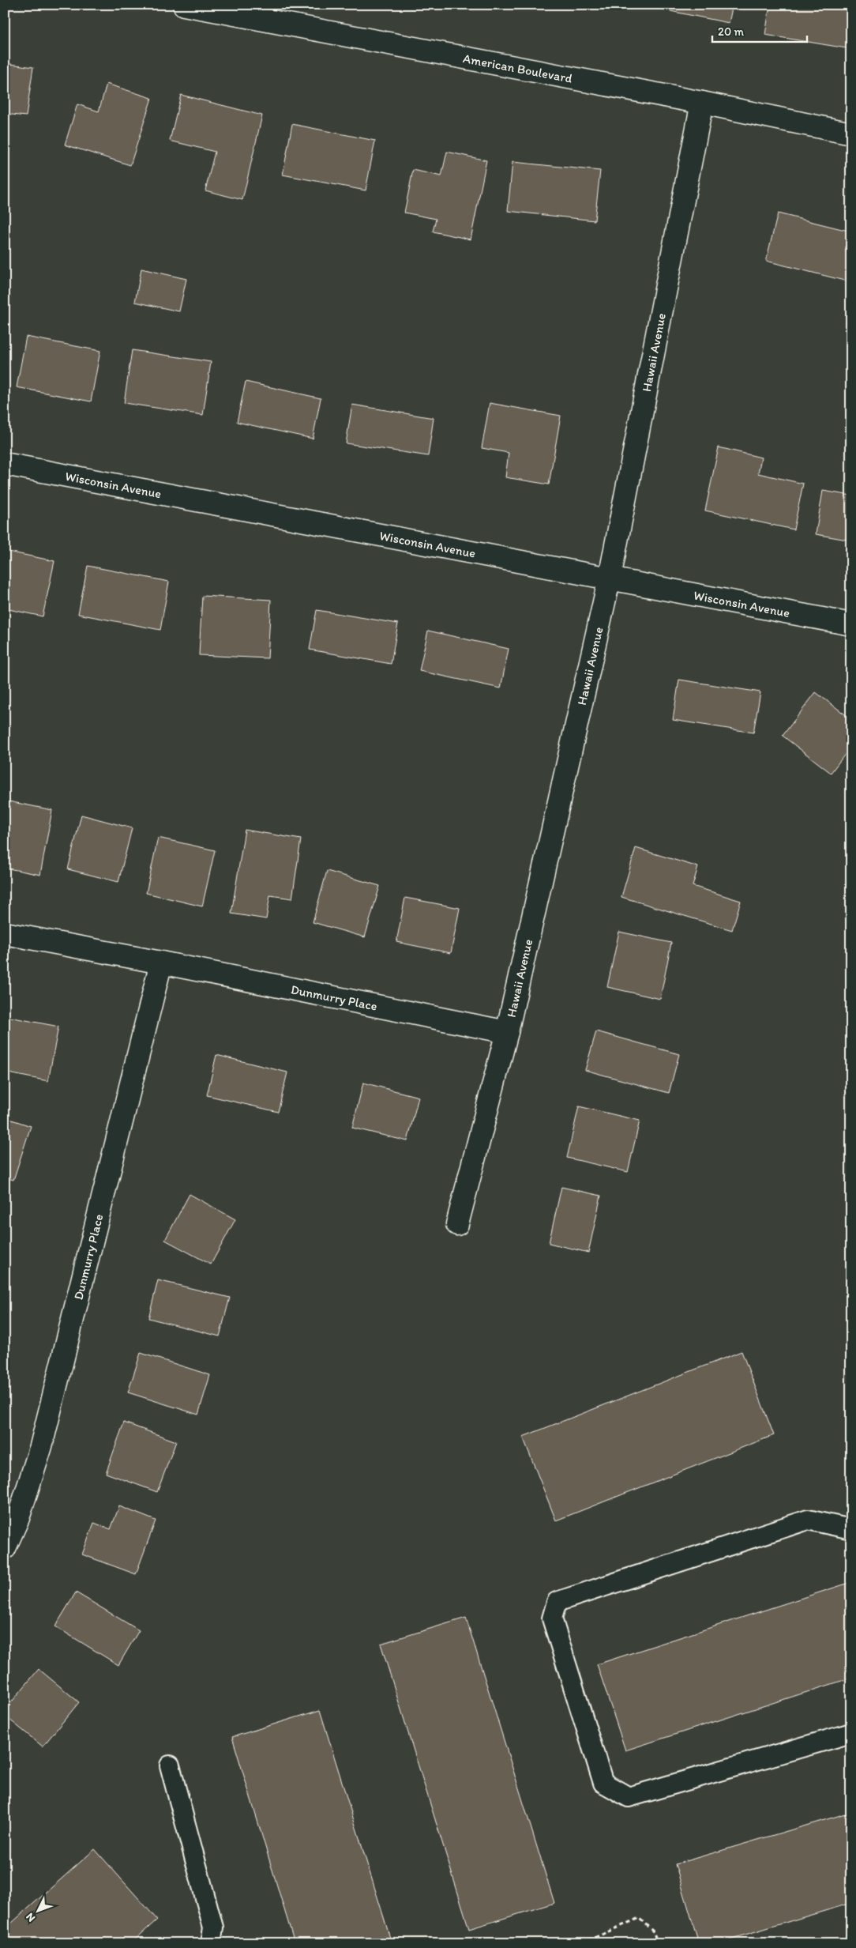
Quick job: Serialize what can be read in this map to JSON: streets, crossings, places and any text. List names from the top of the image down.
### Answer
{
  "streets": {
    "street": [
      "American Boulevard",
      "Hawaii Avenue",
      "Wisconsin Avenue",
      "Dunmurry Place"
    ]
  },
  "crossings": [
    ["American Boulevard", "Hawaii Avenue"],
    ["Hawaii Avenue", "Wisconsin Avenue"],
    ["Hawaii Avenue", "Dunmurry Place"]
  ],
  "scale_bar": "20 m",
  "north": "bottom left"
}
